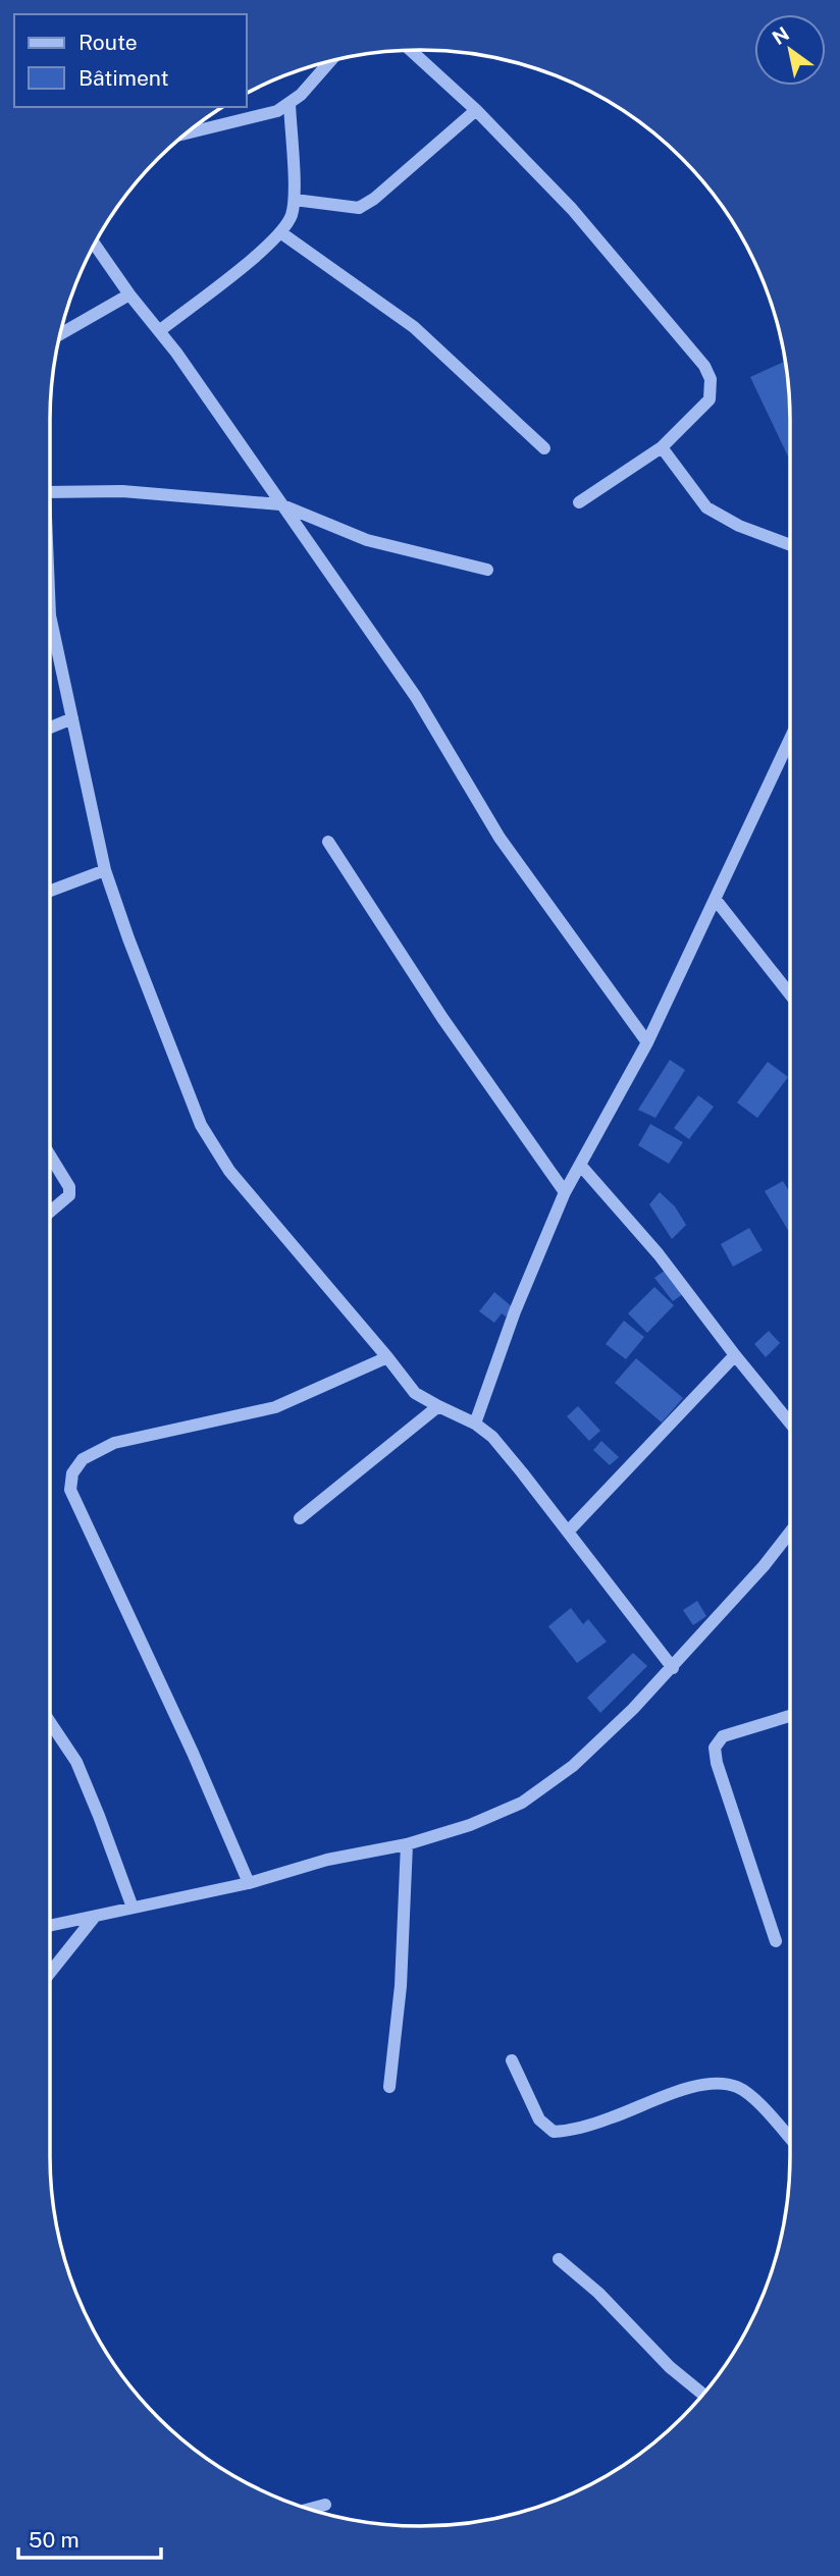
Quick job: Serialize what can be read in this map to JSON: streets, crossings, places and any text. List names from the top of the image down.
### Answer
{
  "legend": ["Route", "Bâtiment"],
  "scale_bar": "50 m",
  "north": "top left"
}
